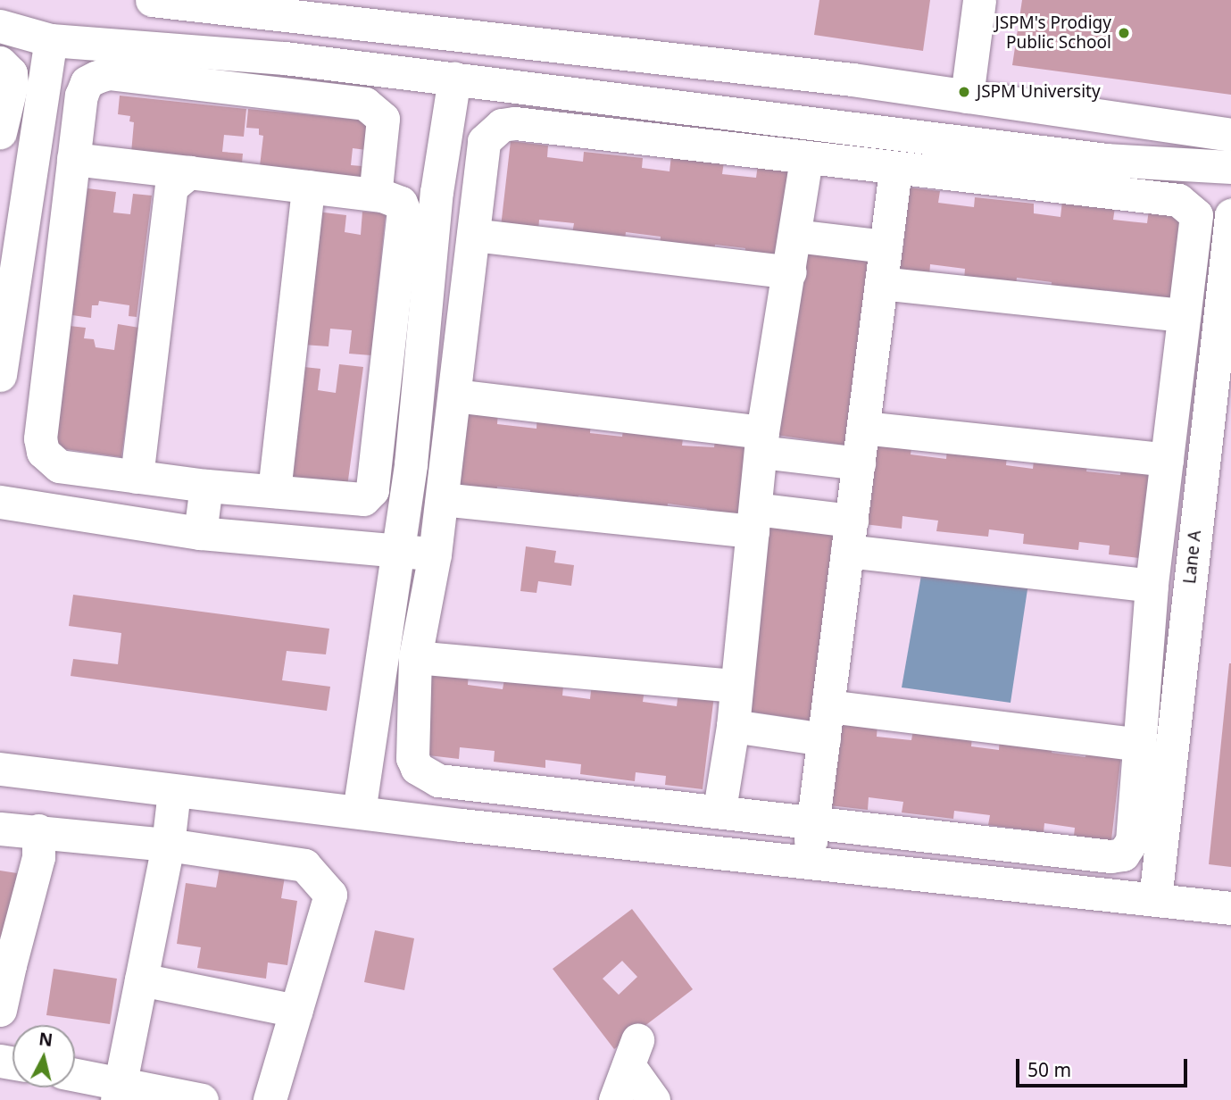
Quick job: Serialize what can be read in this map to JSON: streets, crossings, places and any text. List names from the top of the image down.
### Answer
{
  "streets": {
    "street": ["Lane A"]
  },
  "places": ["JSPM's Prodigy Public School", "JSPM University"],
  "scale_bar": "50 m",
  "north": "top"
}
